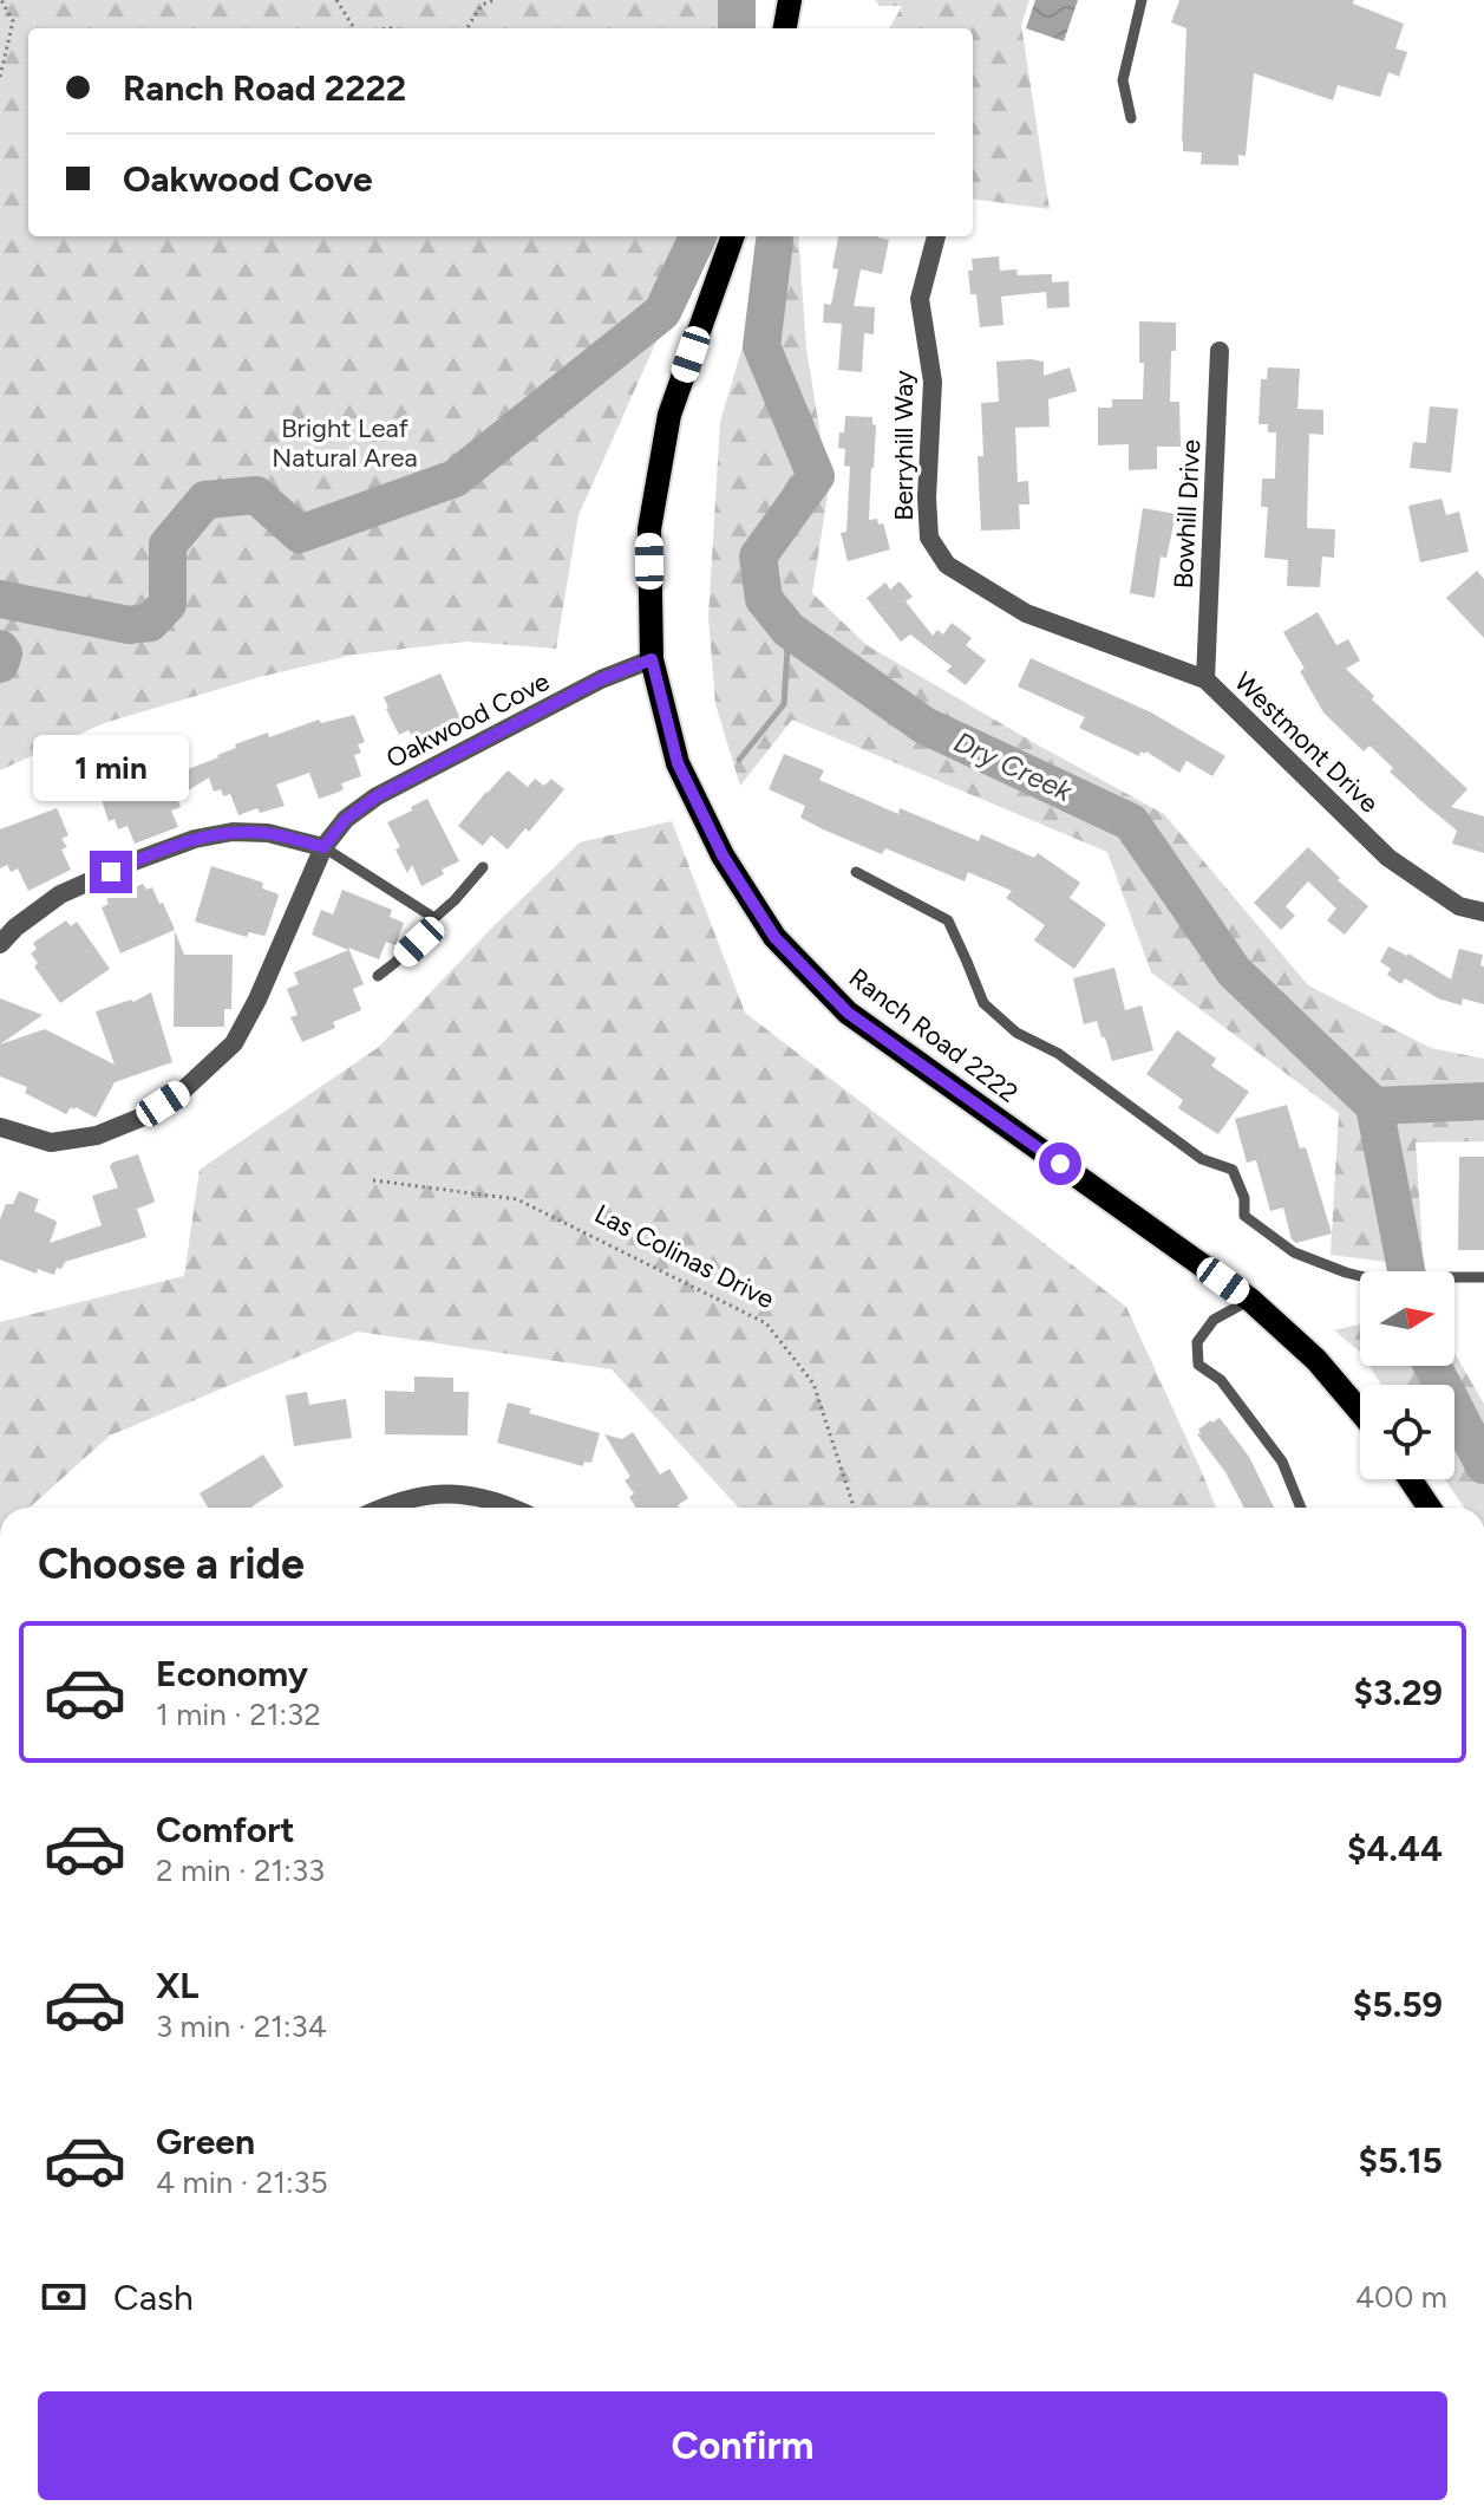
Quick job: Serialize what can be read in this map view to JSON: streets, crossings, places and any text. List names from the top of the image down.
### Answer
{
  "streets": {
    "main road": ["Ranch Road 2222"],
    "street": [
      "Berryhill Way",
      "Bowhill Drive",
      "Oakwood Cove",
      "Westmont Drive"
    ],
    "path": ["Las Colinas Drive"]
  },
  "crossings": [
    ["Berryhill Way", "Westmont Drive"],
    ["Bowhill Drive", "Westmont Drive"],
    ["Oakwood Cove", "Ranch Road 2222"]
  ],
  "water": ["Dry Creek"],
  "parks": ["Bright Leaf Natural Area"],
  "north": "right",
  "page": {
    "banner": ["Ranch Road 2222", "Oakwood Cove"],
    "bubble": "1 min",
    "heading": "Choose a ride",
    "list": [
      {
        "name": "Economy",
        "note": "1 min · 21:32",
        "value": "$3.29"
      },
      {
        "name": "Comfort",
        "note": "2 min · 21:33",
        "value": "$4.44"
      },
      {
        "name": "XL",
        "note": "3 min · 21:34",
        "value": "$5.59"
      },
      {
        "name": "Green",
        "note": "4 min · 21:35",
        "value": "$5.15"
      }
    ],
    "pay": ["Cash", "400 m"],
    "buttons": "Confirm"
  }
}
